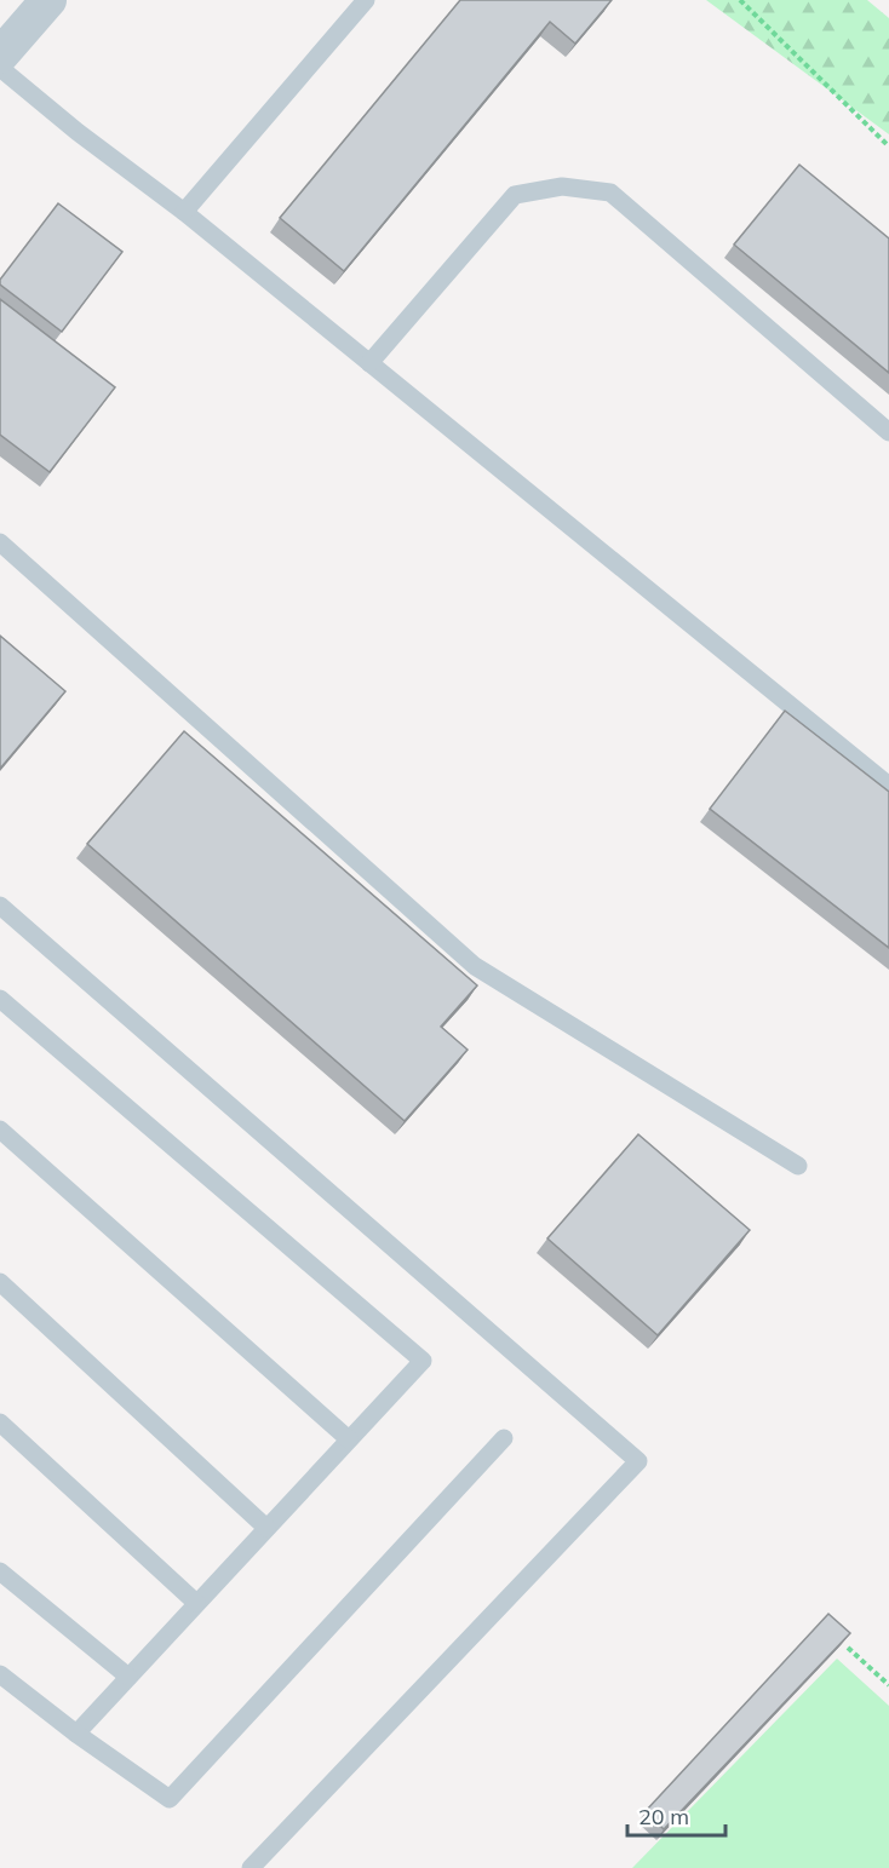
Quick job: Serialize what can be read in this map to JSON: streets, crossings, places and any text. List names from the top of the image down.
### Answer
{
  "scale_bar": "20 m"
}
